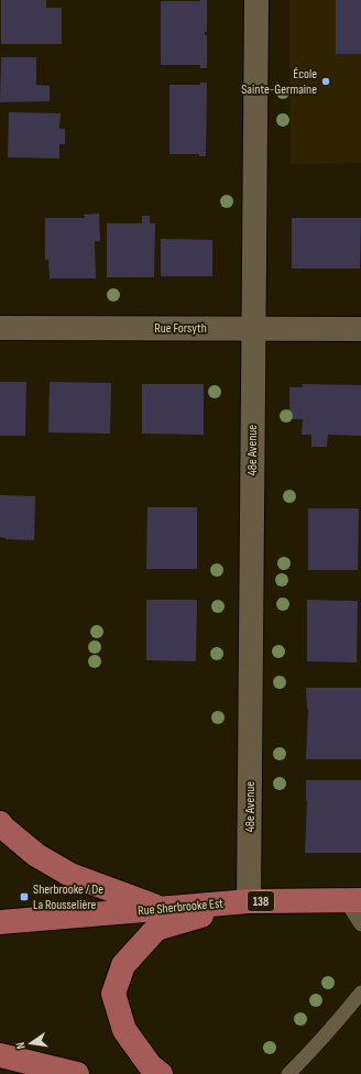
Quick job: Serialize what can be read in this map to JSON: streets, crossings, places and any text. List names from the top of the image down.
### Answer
{
  "streets": {
    "main road": ["138", "Rue Sherbrooke Est"],
    "street": ["Rue Forsyth", "48e Avenue"]
  },
  "crossings": [
    ["Rue Forsyth", "48e Avenue"],
    ["48e Avenue", "Rue Sherbrooke Est"]
  ],
  "places": {
    "other": ["École Sainte-Germaine"],
    "transit": ["Sherbrooke / De La Rousselière"]
  },
  "north": "left"
}
